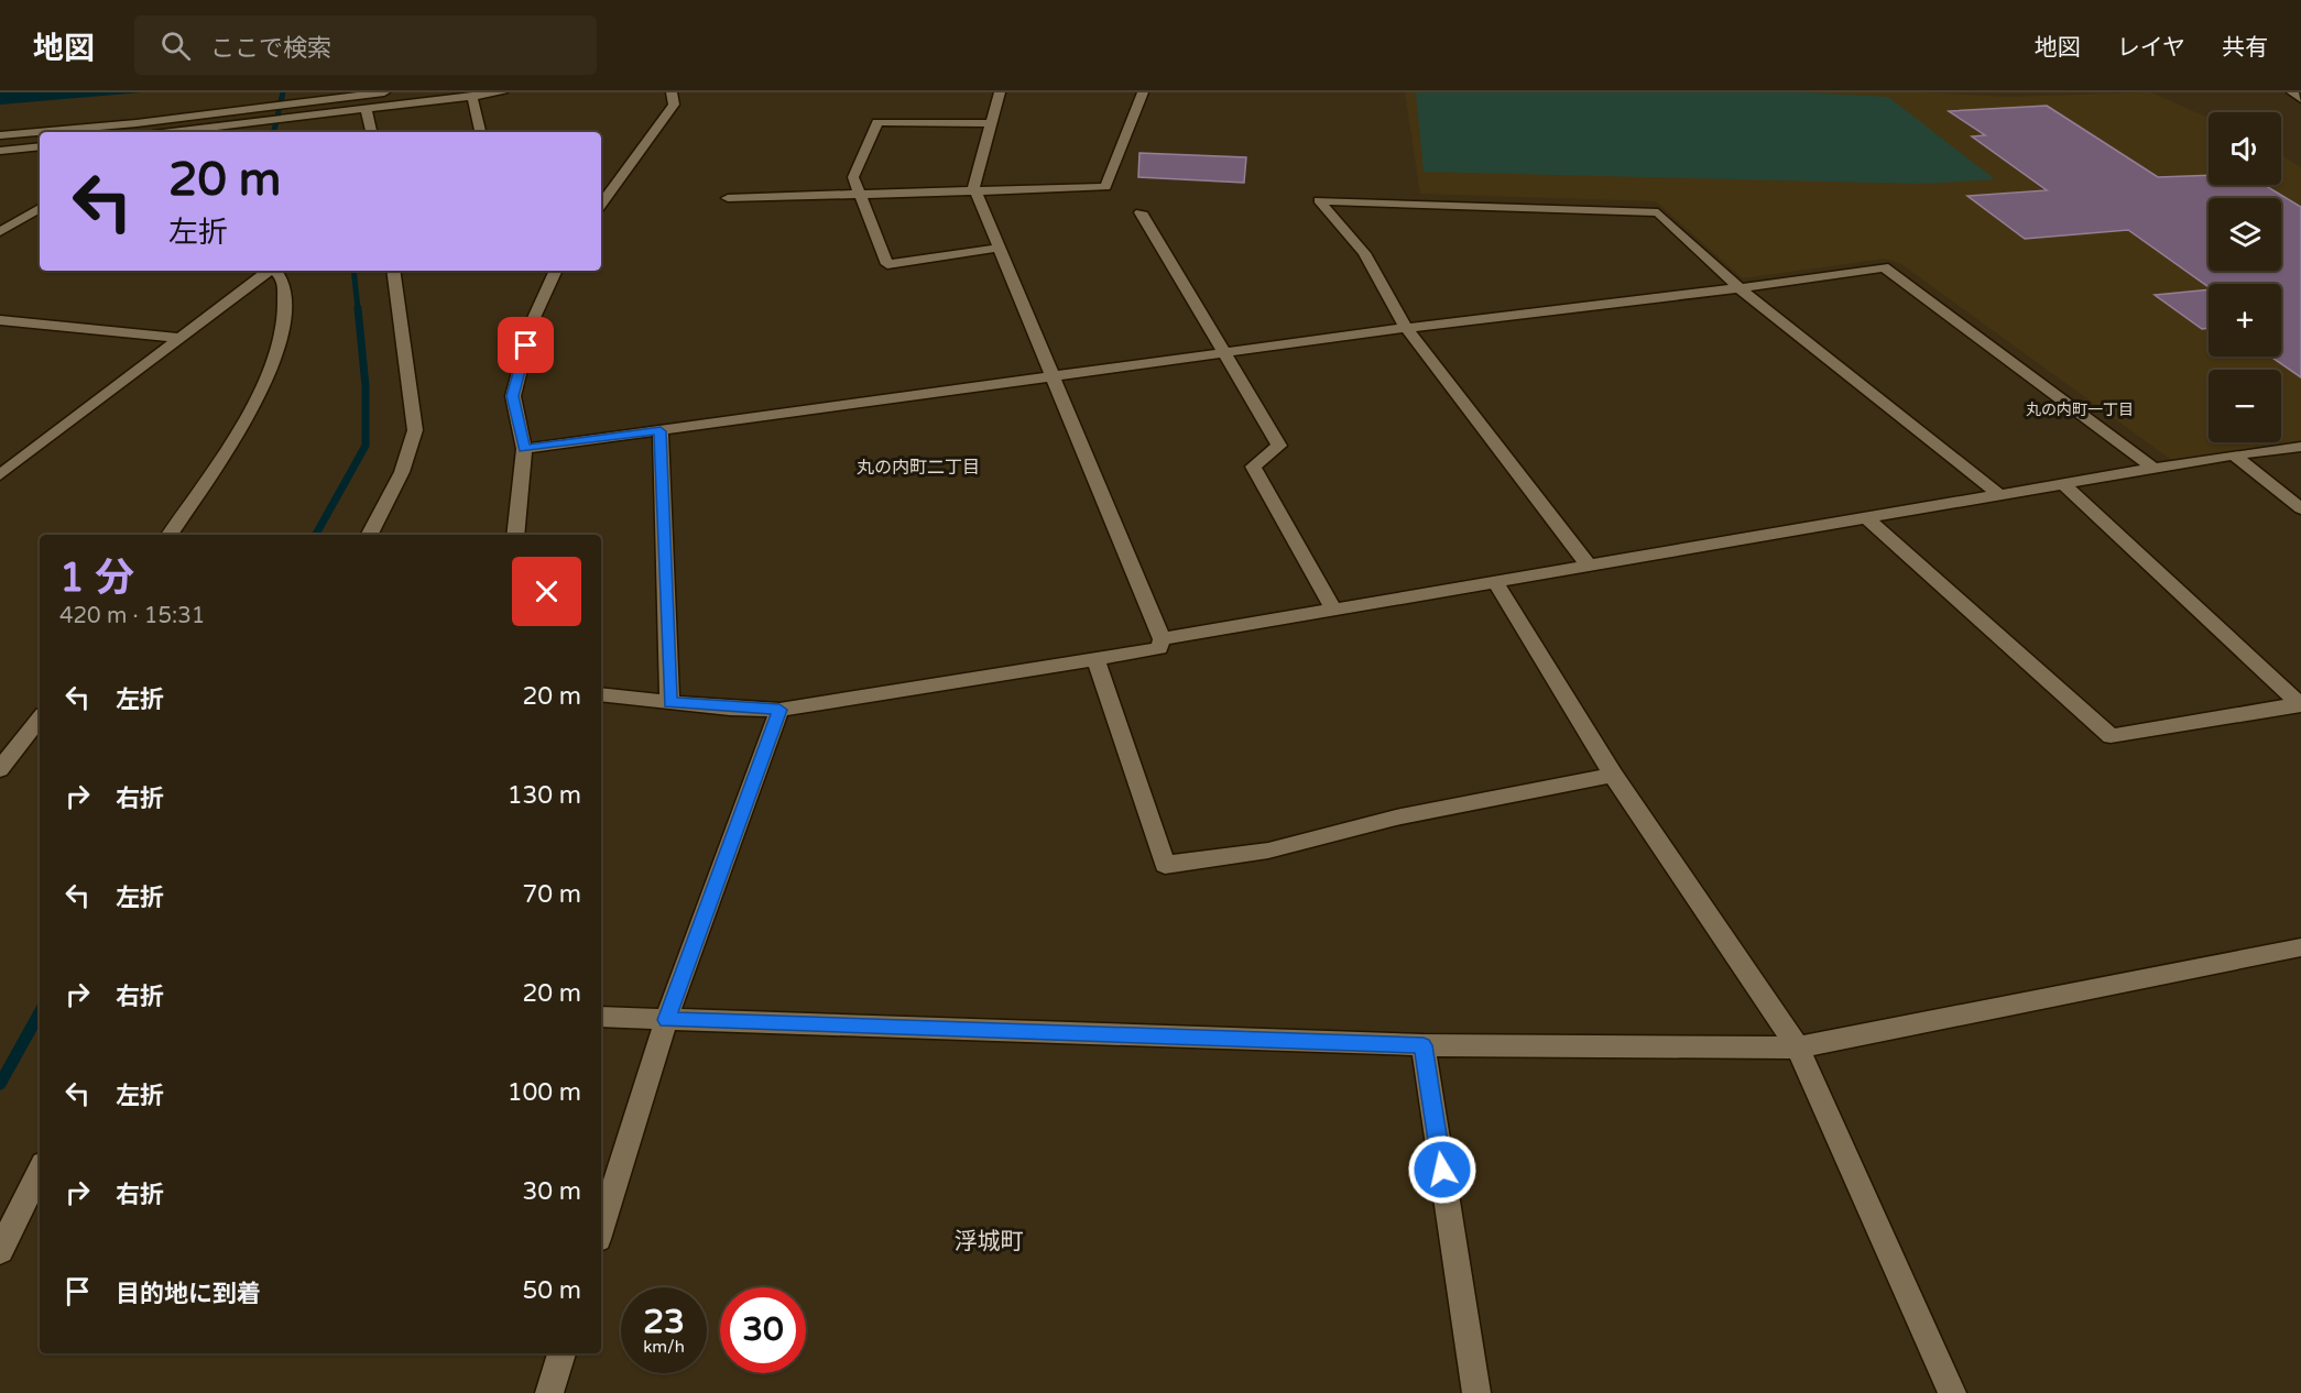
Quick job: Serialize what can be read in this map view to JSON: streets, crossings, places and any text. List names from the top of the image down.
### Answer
{
  "districts": ["丸の内町一丁目", "丸の内町二丁目", "浮城町"],
  "page": {
    "header": "地図",
    "search": "ここで検索",
    "nav": ["地図", "レイヤ", "共有"],
    "map_buttons": ["+", "−"],
    "turn": ["20 m", "左折"],
    "heading": ["1 分", "420 m · 15:31"],
    "list": [
      {
        "name": "左折",
        "value": "20 m"
      },
      {
        "name": "右折",
        "value": "130 m"
      },
      {
        "name": "左折",
        "value": "70 m"
      },
      {
        "name": "右折",
        "value": "20 m"
      },
      {
        "name": "左折",
        "value": "100 m"
      },
      {
        "name": "右折",
        "value": "30 m"
      },
      {
        "name": "目的地に到着",
        "value": "50 m"
      }
    ],
    "speed": "23 km/h",
    "limit": "30"
  }
}
